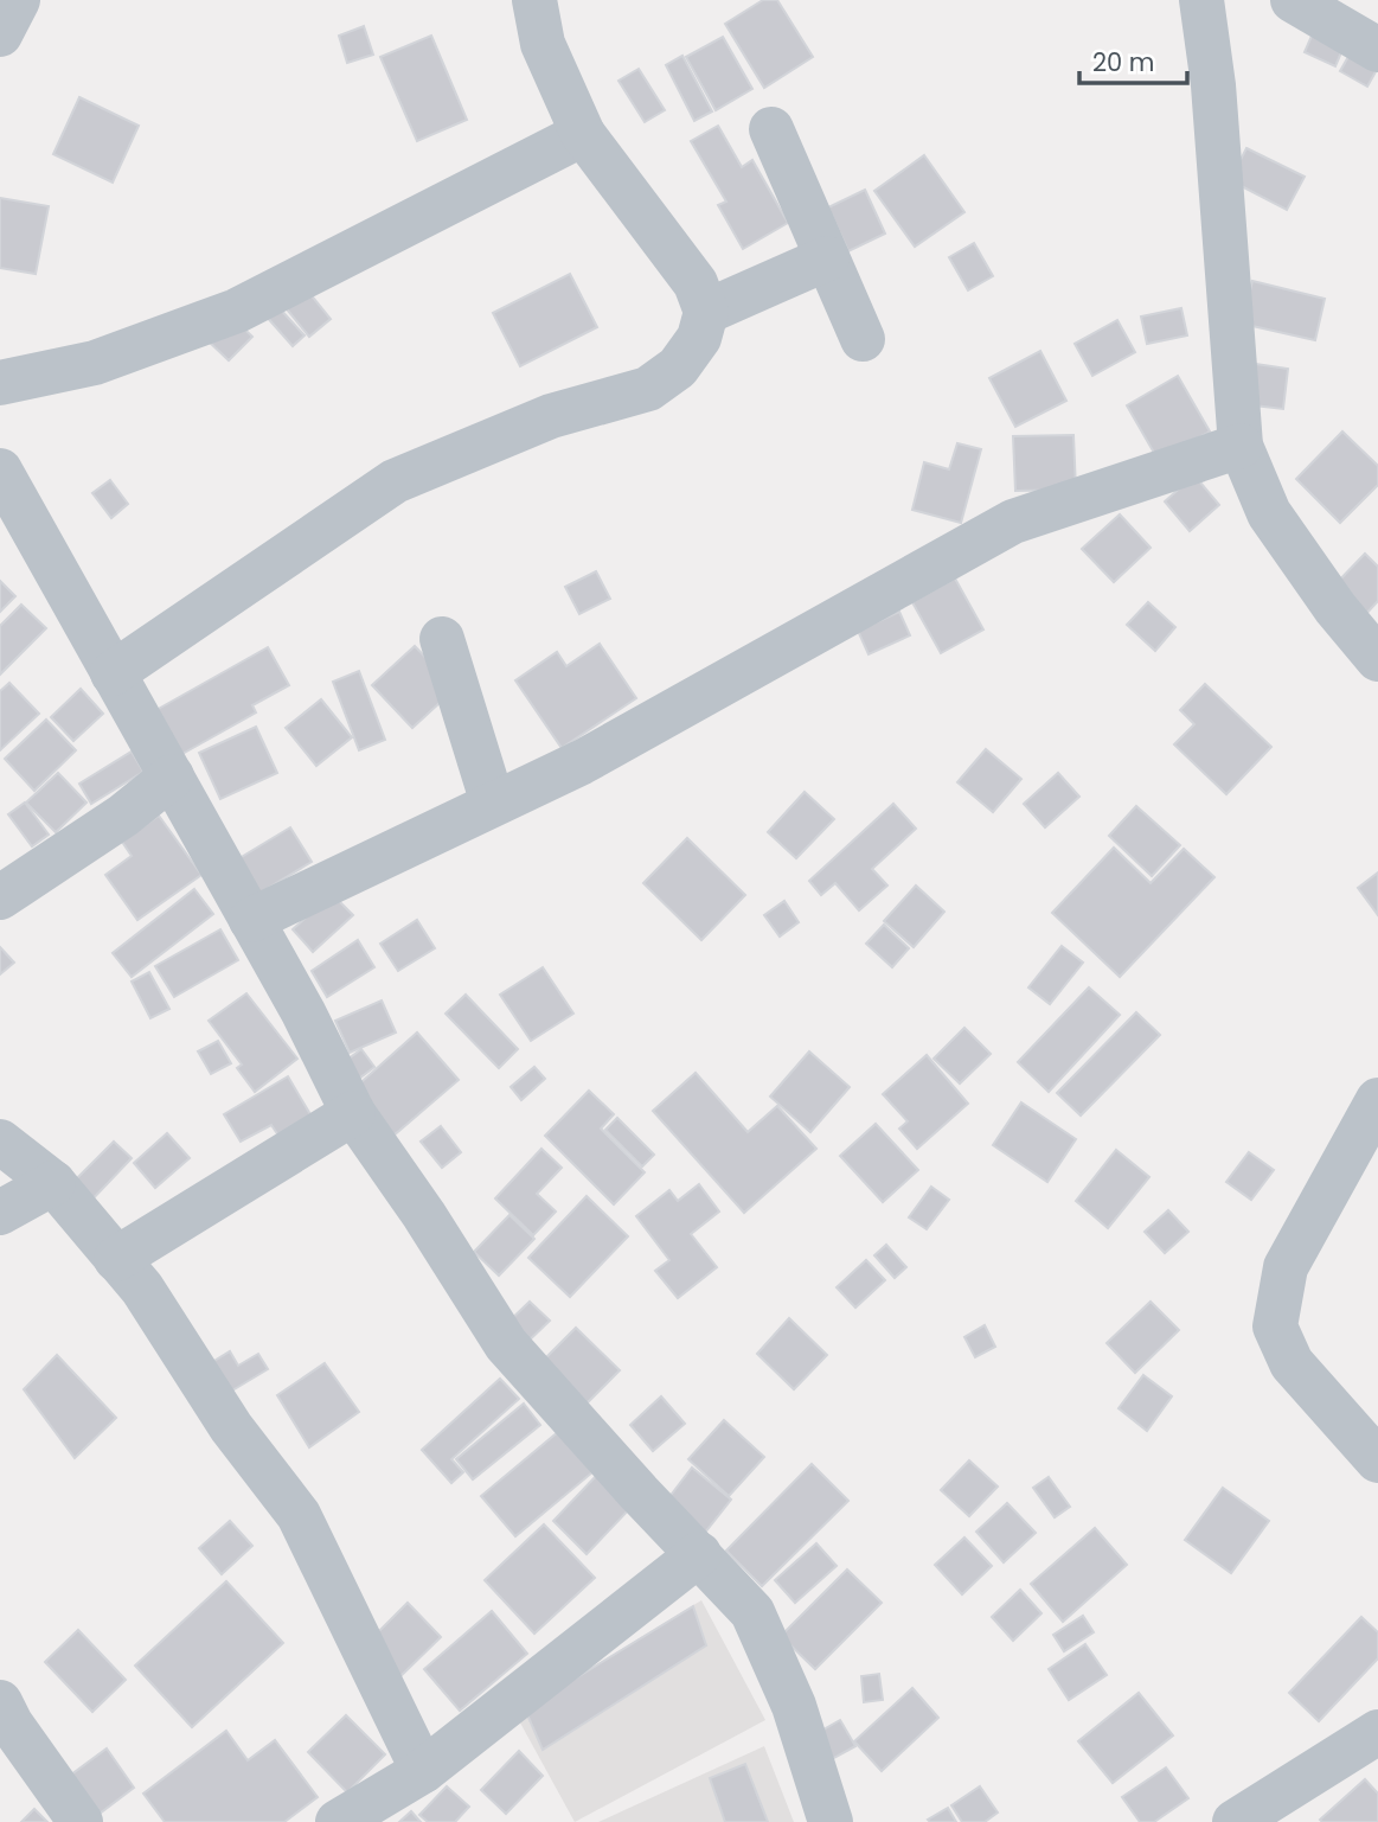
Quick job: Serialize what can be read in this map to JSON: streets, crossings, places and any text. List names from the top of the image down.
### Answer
{
  "scale_bar": "20 m"
}
